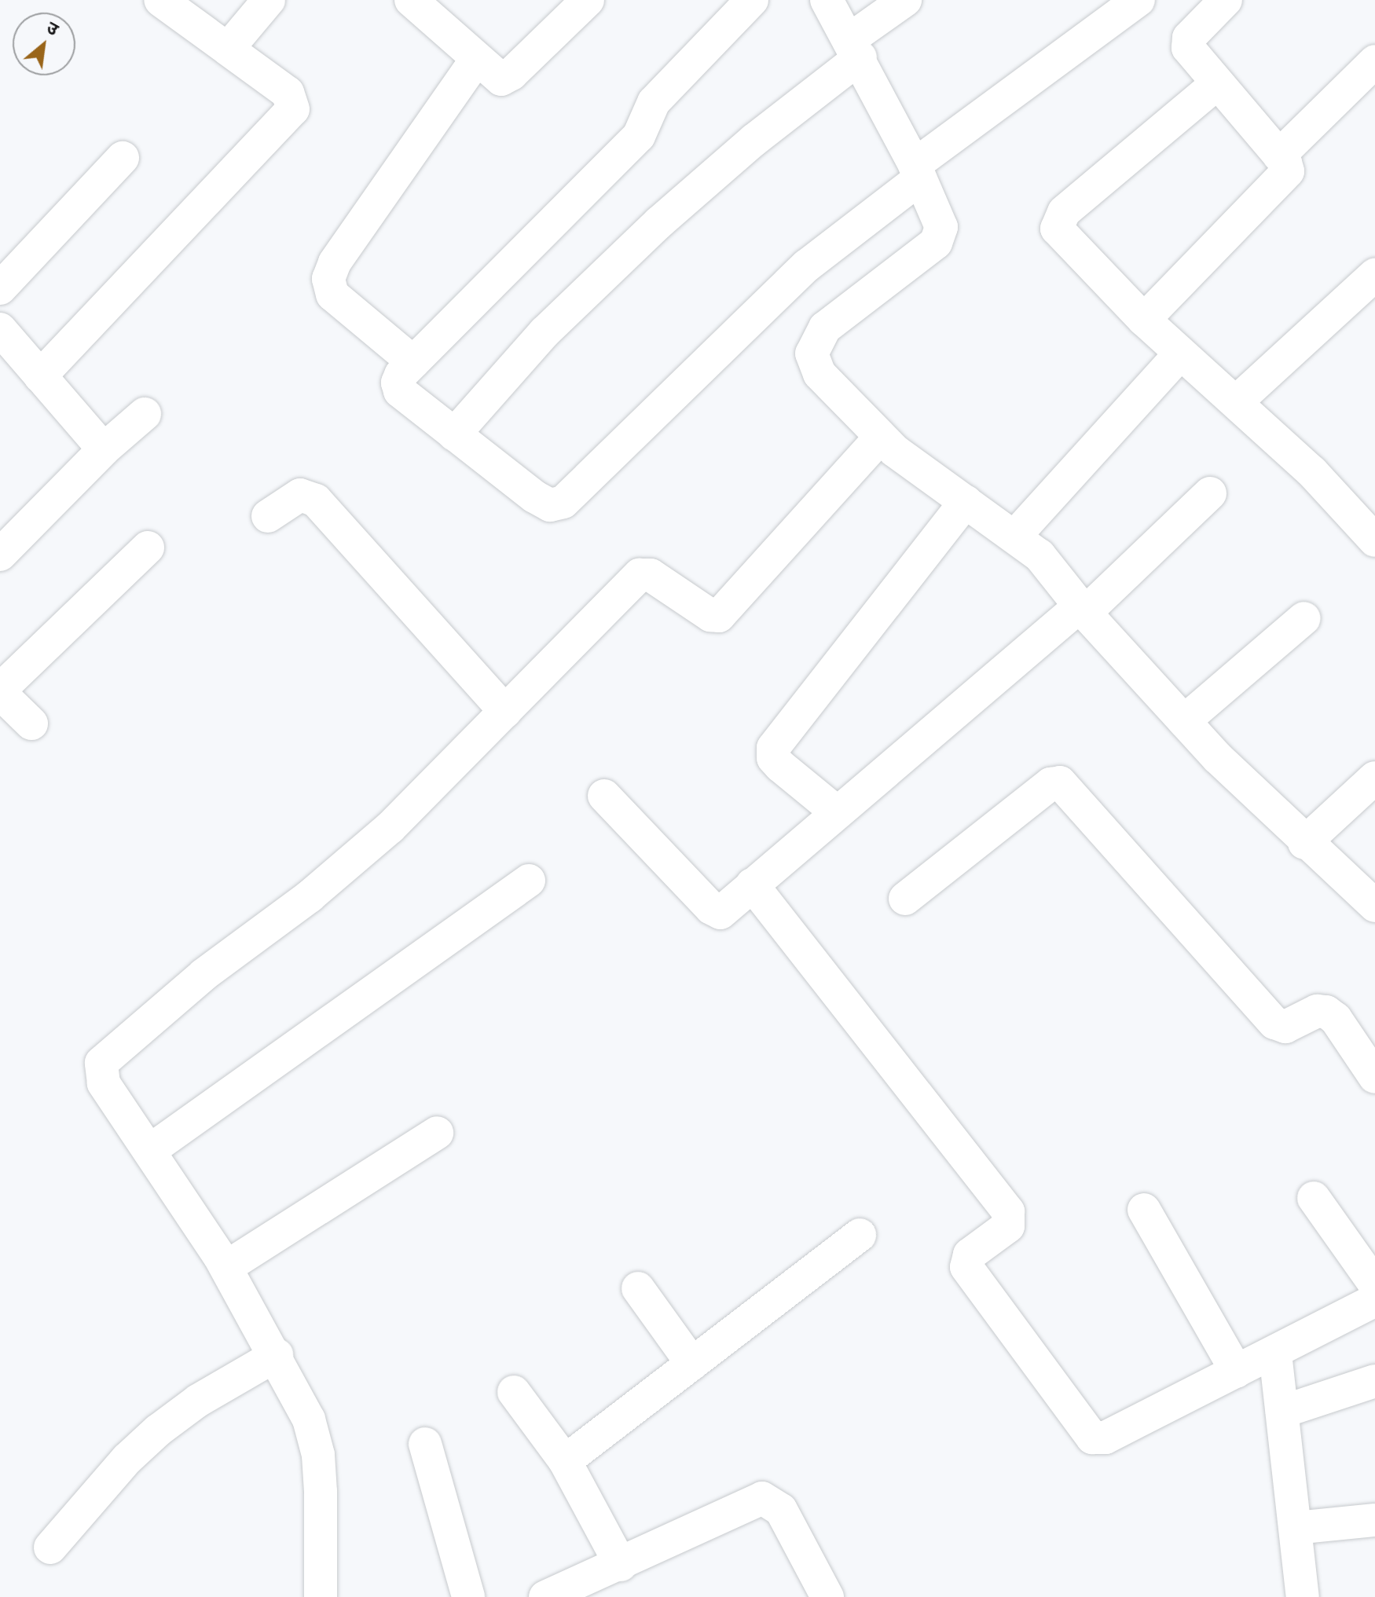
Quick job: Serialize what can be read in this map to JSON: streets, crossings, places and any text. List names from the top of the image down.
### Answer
{
  "north": "top right"
}
